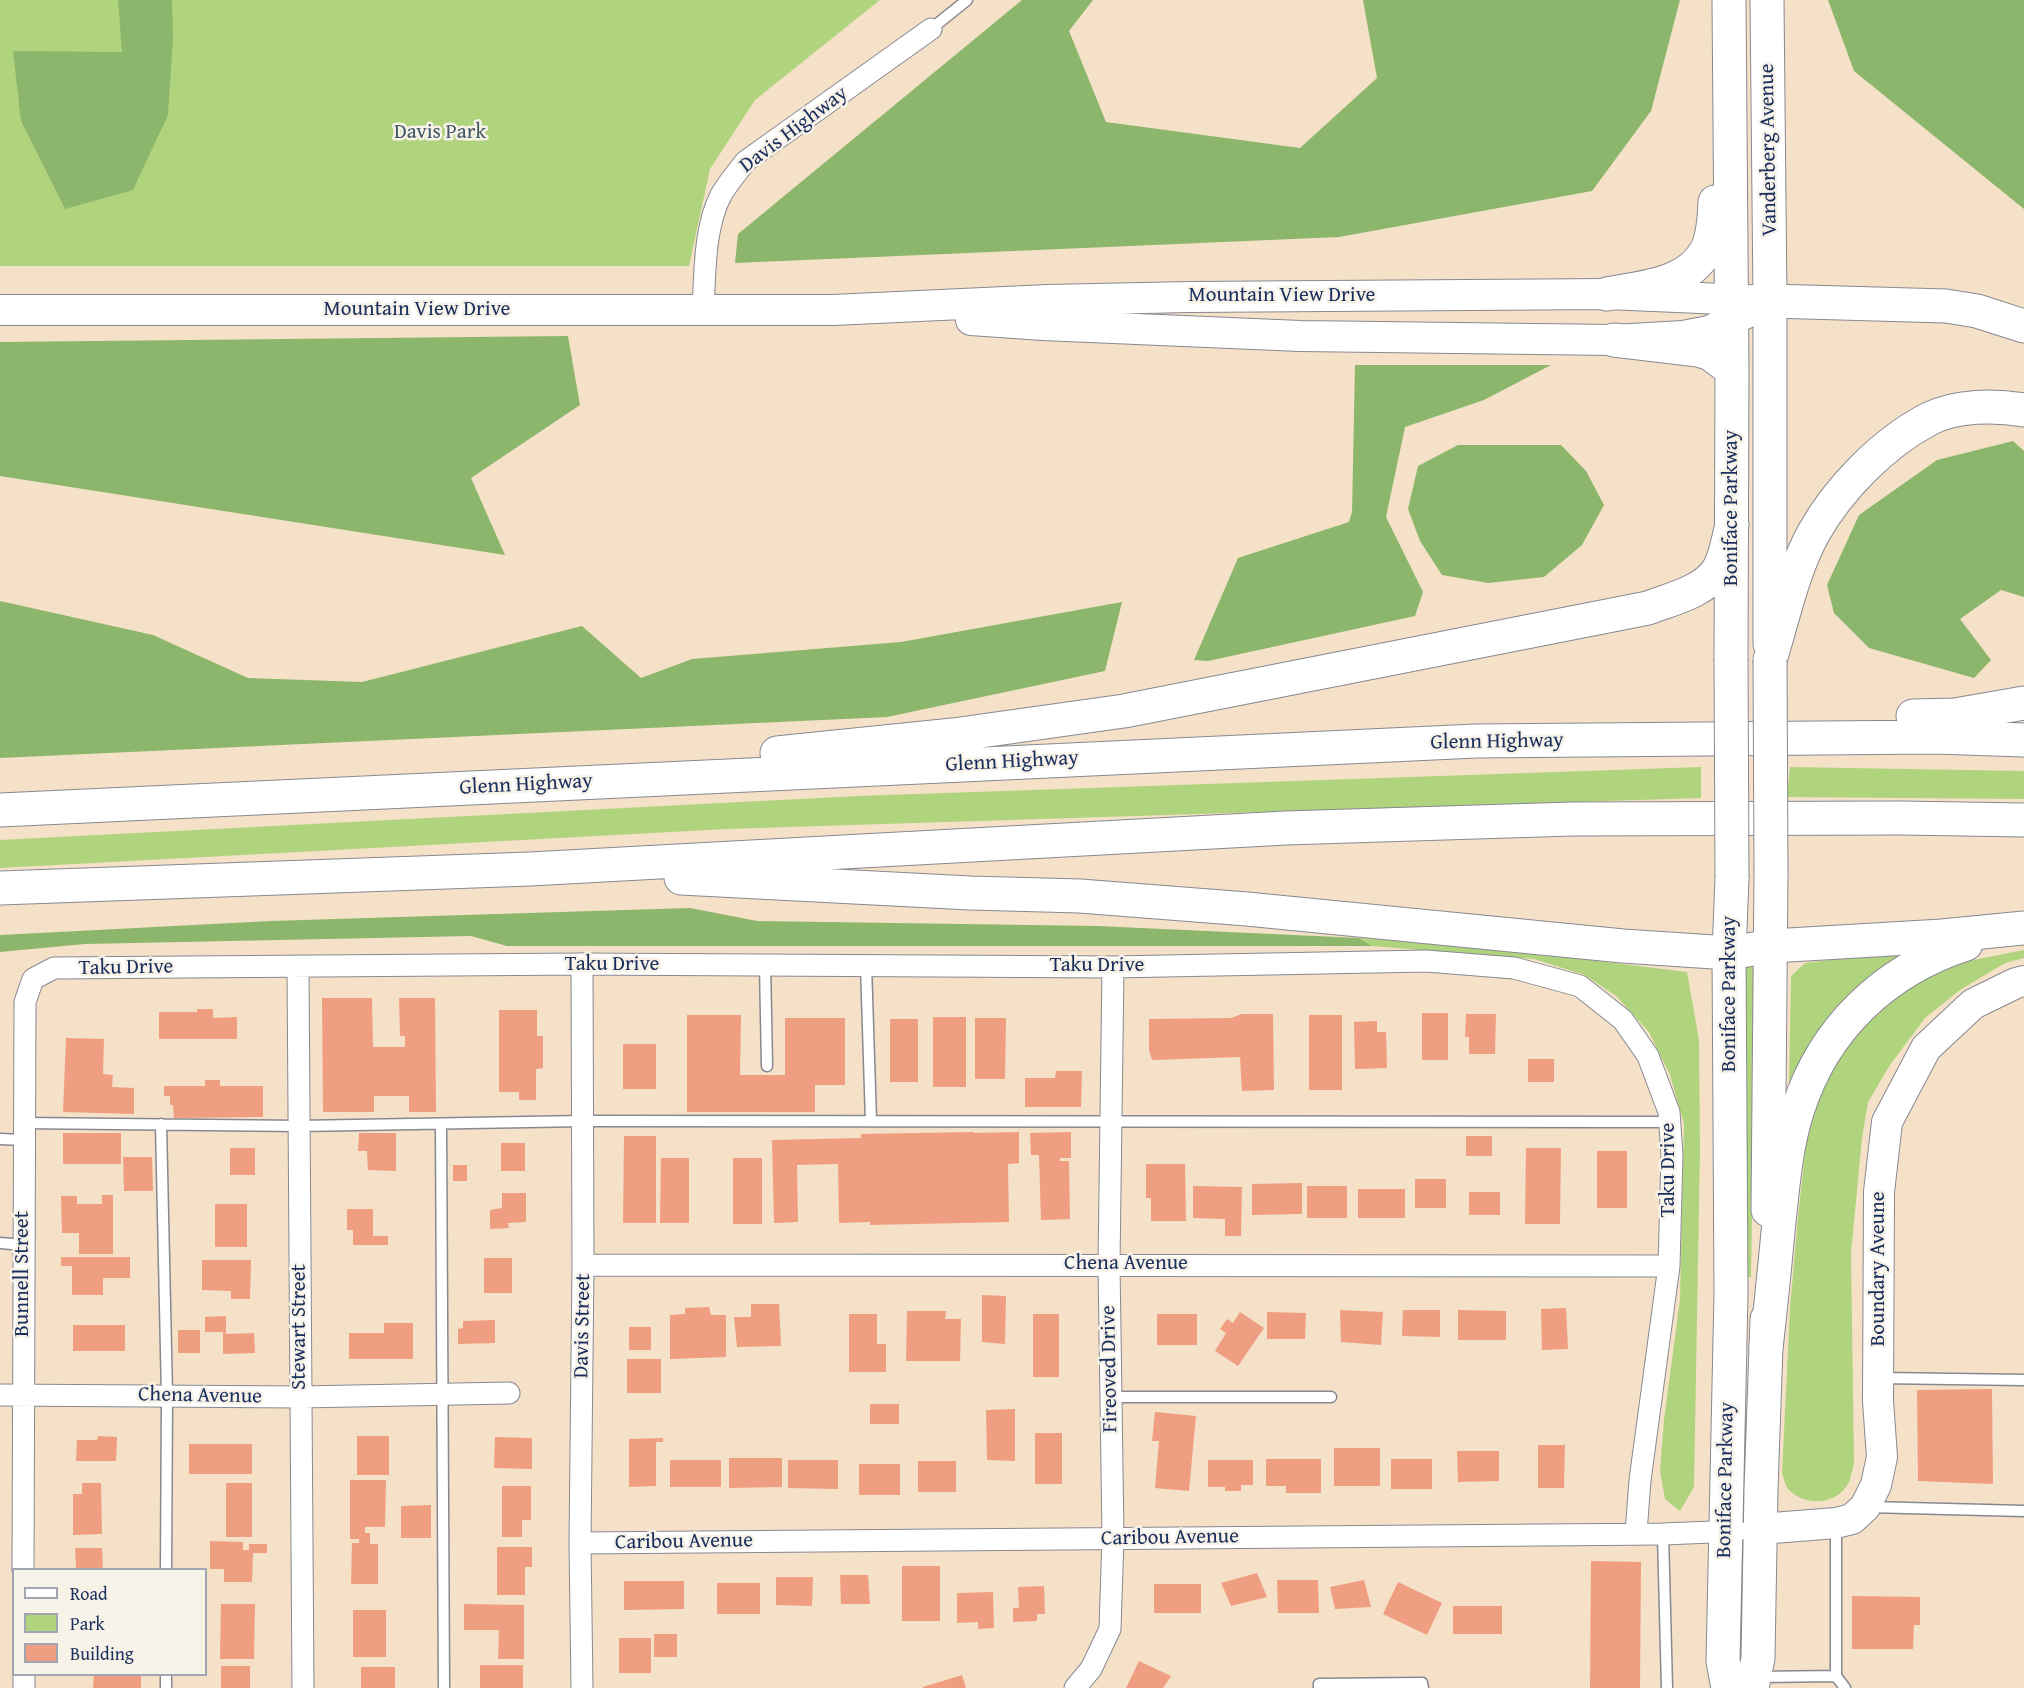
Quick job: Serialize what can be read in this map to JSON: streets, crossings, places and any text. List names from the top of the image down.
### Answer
{
  "streets": {
    "main road": ["Vanderberg Avenue", "Boniface Parkway", "Glenn Highway"],
    "street": [
      "Davis Highway",
      "Mountain View Drive",
      "Taku Drive",
      "Chena Avenue",
      "Boundary Aveune",
      "Bunnell Street",
      "Davis Street",
      "Stewart Street",
      "Fireoved Drive",
      "Caribou Avenue"
    ]
  },
  "crossings": [
    ["Davis Highway", "Mountain View Drive"],
    ["Vanderberg Avenue", "Mountain View Drive"],
    ["Vanderberg Avenue", "Boniface Parkway"],
    ["Mountain View Drive", "Boniface Parkway"],
    ["Boniface Parkway", "Caribou Avenue"],
    ["Taku Drive", "Chena Avenue"],
    ["Taku Drive", "Bunnell Street"],
    ["Taku Drive", "Davis Street"],
    ["Taku Drive", "Stewart Street"],
    ["Taku Drive", "Fireoved Drive"],
    ["Taku Drive", "Caribou Avenue"],
    ["Chena Avenue", "Bunnell Street"],
    ["Chena Avenue", "Davis Street"],
    ["Chena Avenue", "Stewart Street"],
    ["Chena Avenue", "Fireoved Drive"],
    ["Davis Street", "Caribou Avenue"],
    ["Fireoved Drive", "Caribou Avenue"]
  ],
  "parks": ["Davis Park"],
  "legend": ["Road", "Park", "Building"]
}
